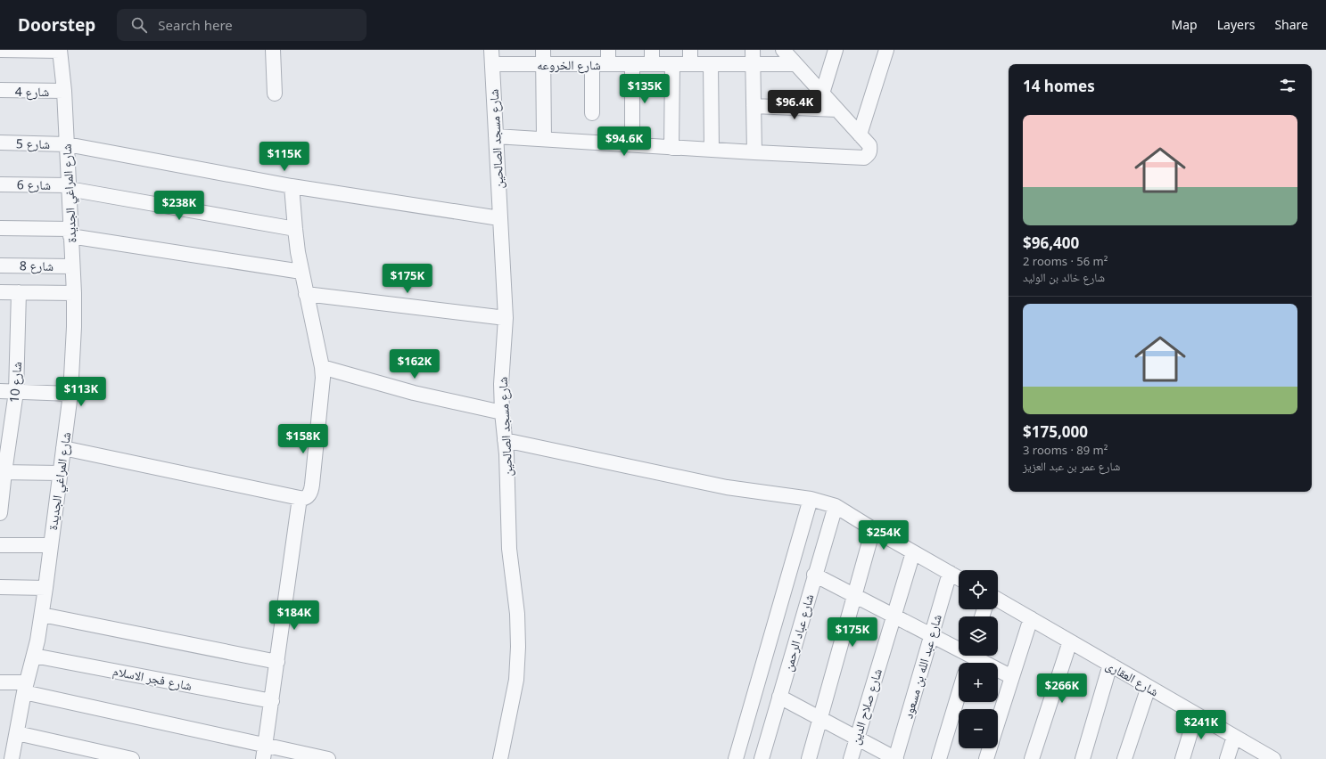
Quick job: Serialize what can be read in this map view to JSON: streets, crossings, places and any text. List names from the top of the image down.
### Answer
{
  "streets": {
    "street": [
      "شارع الخروعه",
      "شارع 4",
      "شارع مسجد الصالحين",
      "شارع 5",
      "شارع 6",
      "شارع المراغي الجديدة",
      "شارع 8",
      "شارع 10",
      "شارع عباد الرحمن",
      "شارع عبد الله بن مسعود",
      "شارع فجر الاسلام",
      "شارع العقارى",
      "شارع صلاح الدين"
    ]
  },
  "crossings": [
    ["شارع الخروعه", "شارع مسجد الصالحين"],
    ["شارع 4", "شارع المراغي الجديدة"],
    ["شارع مسجد الصالحين", "شارع 5"],
    ["شارع 5", "شارع المراغي الجديدة"],
    ["شارع 6", "شارع المراغي الجديدة"],
    ["شارع المراغي الجديدة", "شارع 8"],
    ["شارع المراغي الجديدة", "شارع فجر الاسلام"]
  ],
  "page": {
    "header": "Doorstep",
    "search": "Search here",
    "nav": ["Map", "Layers", "Share"],
    "heading": "14 homes",
    "price": [
      "$135K",
      "$96.4K",
      "$94.6K",
      "$115K",
      "$238K",
      "$175K",
      "$162K",
      "$113K",
      "$158K",
      "$254K",
      "$184K",
      "$175K",
      "$266K",
      "$241K"
    ],
    "list": [
      {
        "name": "$96,400",
        "note": "2 rooms · 56 m² · شارع خالد بن الوليد"
      },
      {
        "name": "$175,000",
        "note": "3 rooms · 89 m² · شارع عمر بن عبد العزيز"
      }
    ],
    "map_buttons": ["+", "−"]
  }
}
